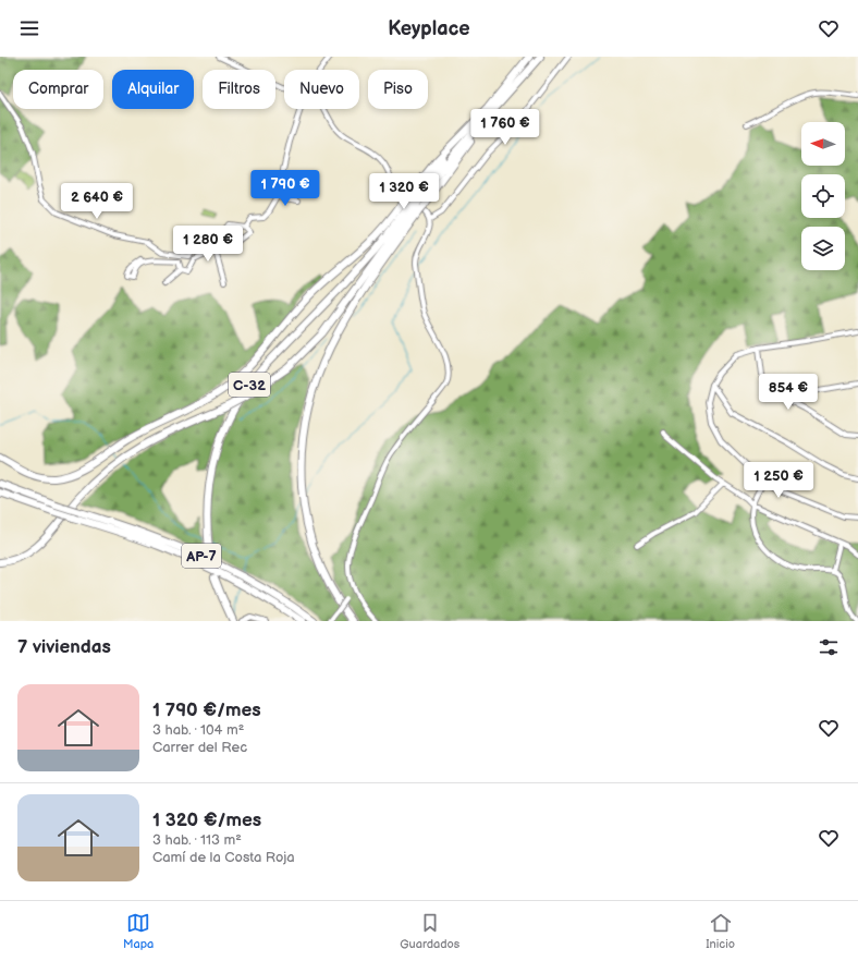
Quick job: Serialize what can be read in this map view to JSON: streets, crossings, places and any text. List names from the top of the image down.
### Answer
{
  "streets": {
    "highway": ["C-32", "AP-7"]
  },
  "north": "left",
  "page": {
    "header": "Keyplace",
    "chip": [
      "Comprar",
      "Alquilar",
      "Filtros",
      "Nuevo",
      "Piso"
    ],
    "price": [
      "1 760 €",
      "1 790 €",
      "1 320 €",
      "2 640 €",
      "1 280 €",
      "854 €",
      "1 250 €"
    ],
    "heading": "7 viviendas",
    "list": [
      {
        "name": "1 790 €/mes",
        "note": "3 hab. · 104 m² · Carrer del Rec"
      },
      {
        "name": "1 320 €/mes",
        "note": "3 hab. · 113 m² · Camí de la Costa Roja"
      }
    ],
    "tabs": ["Mapa", "Guardados", "Inicio"]
  }
}
